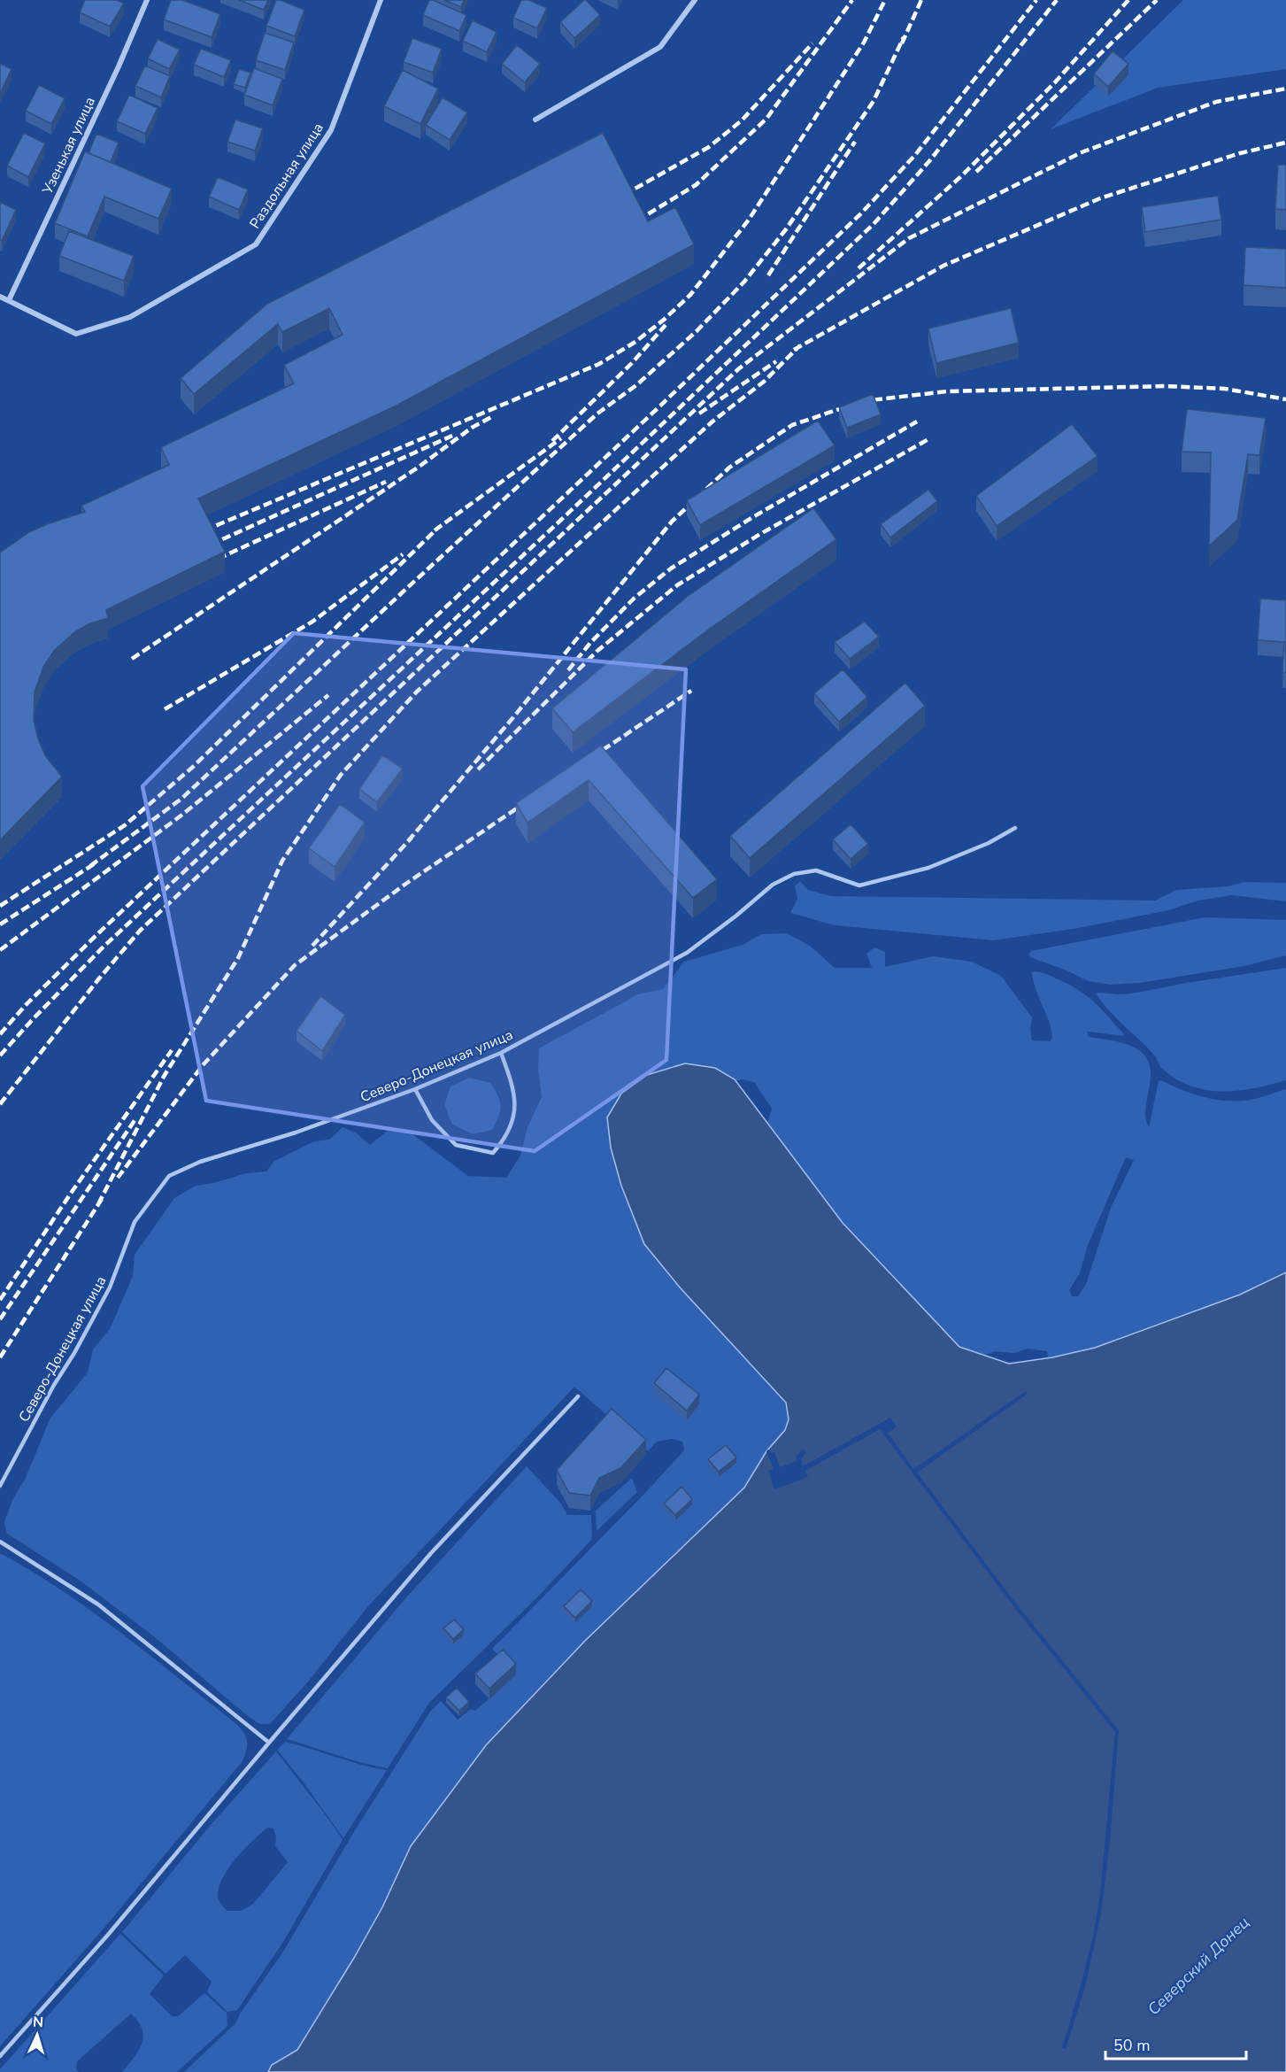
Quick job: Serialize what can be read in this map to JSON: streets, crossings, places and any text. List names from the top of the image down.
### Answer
{
  "streets": {
    "street": ["Узенькая улица", "Раздольная улица"],
    "lane": ["Северо-Донецкая улица"]
  },
  "crossings": [
    ["Узенькая улица", "Раздольная улица"]
  ],
  "water": ["Северский Донец"],
  "scale_bar": "50 m",
  "north": "top"
}
